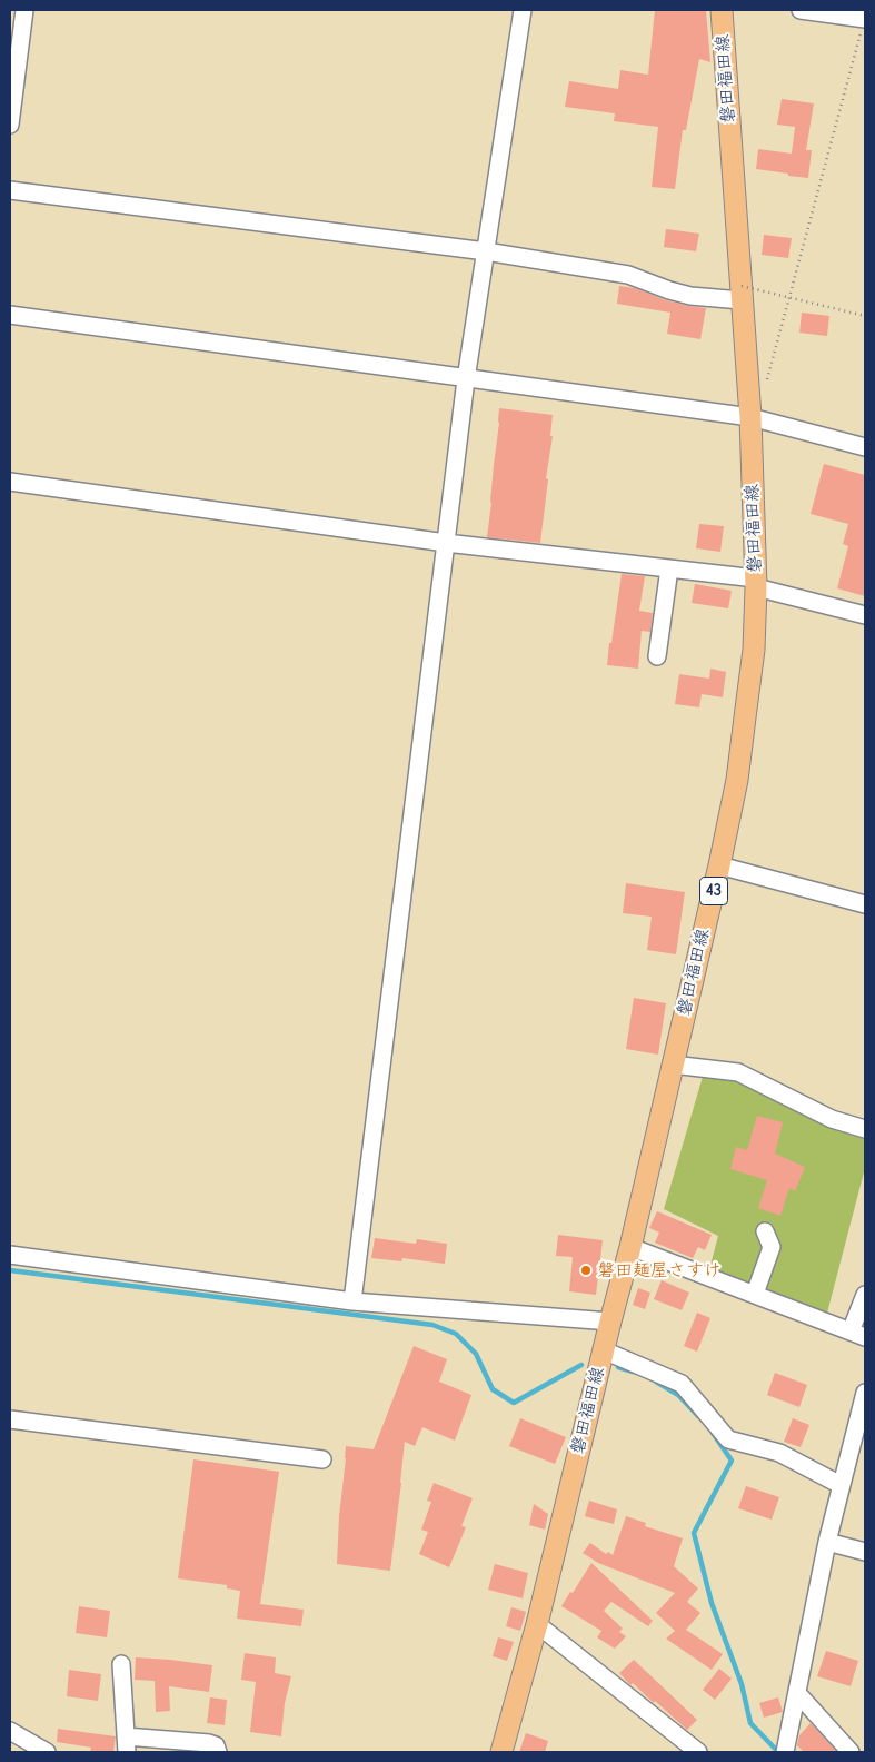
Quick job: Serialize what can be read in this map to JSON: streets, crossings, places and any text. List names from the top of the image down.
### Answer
{
  "streets": {
    "main road": ["磐田福田線", "43"]
  },
  "places": ["磐田麺屋さすけ"]
}
